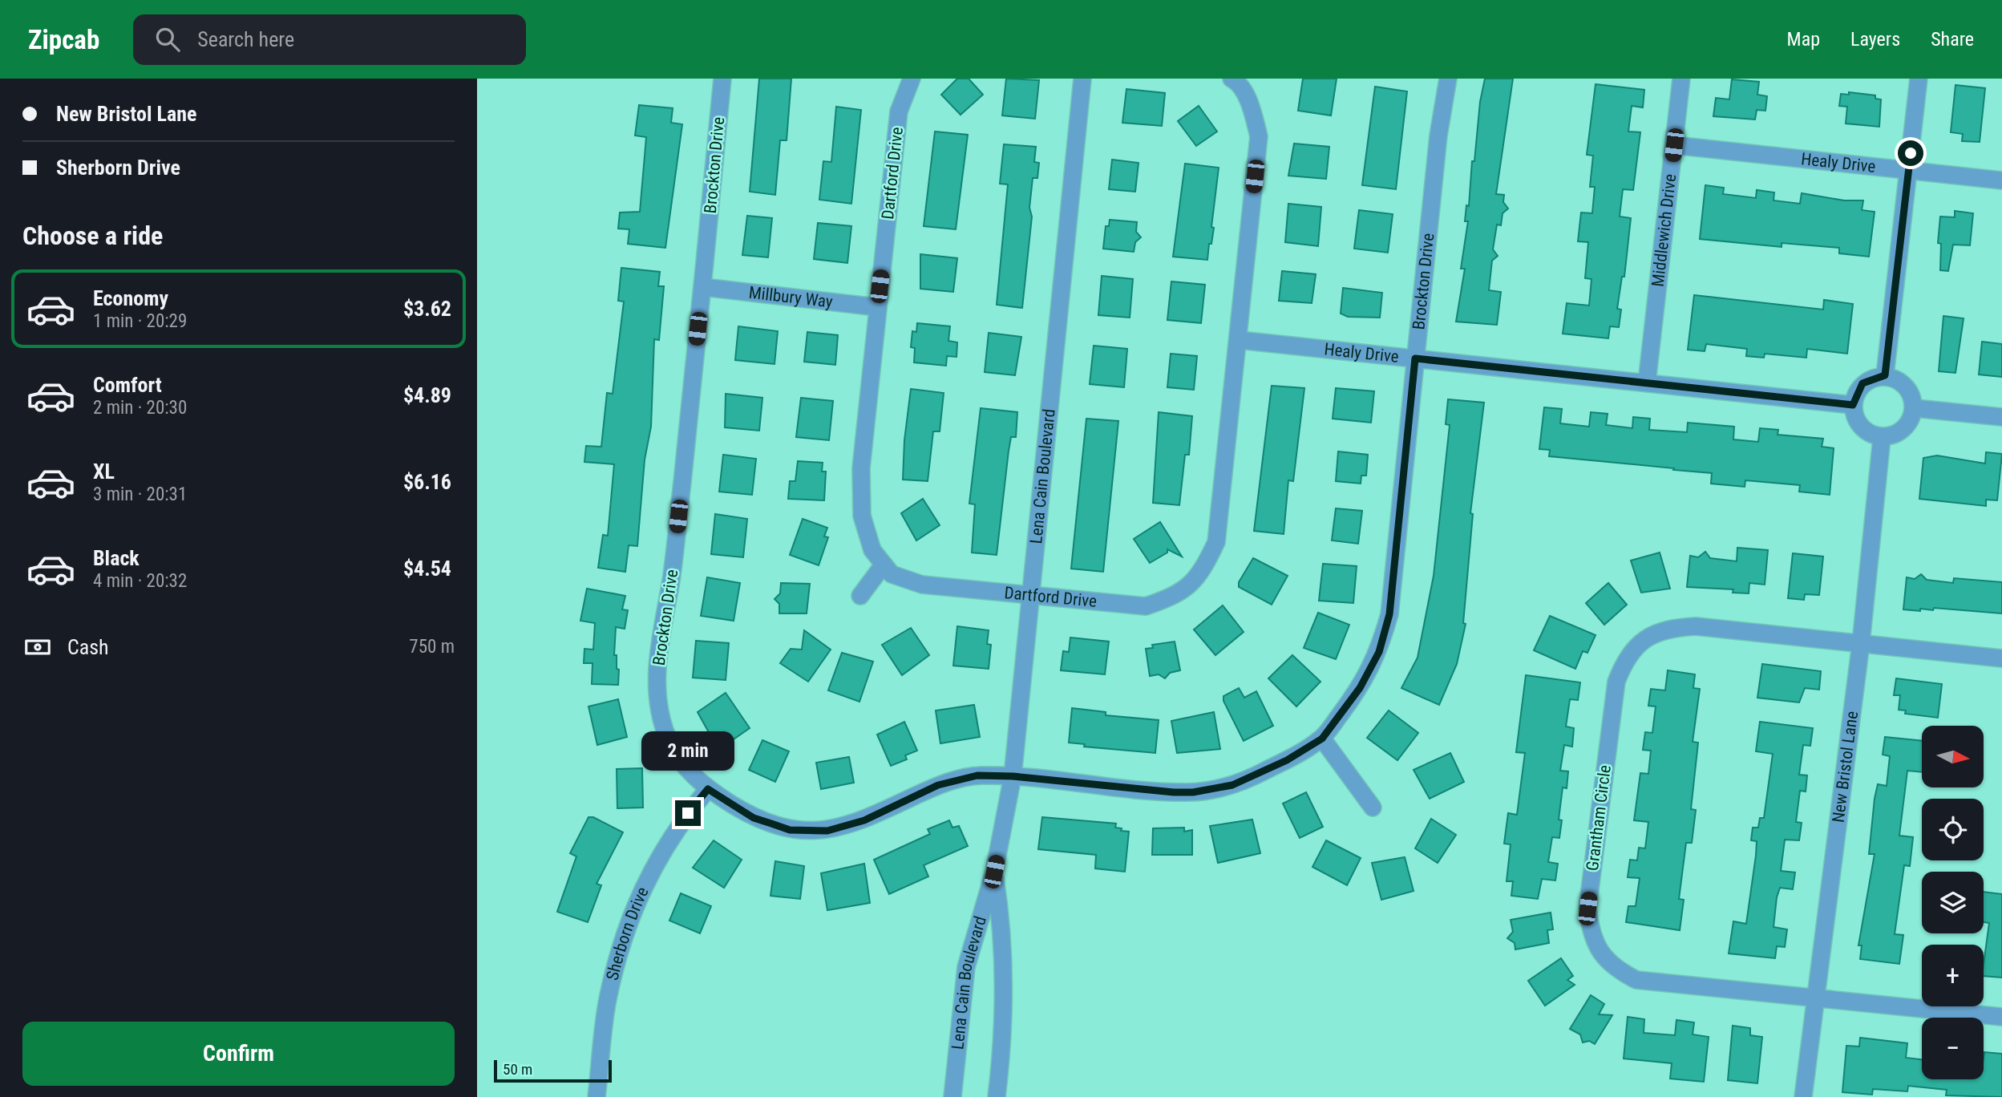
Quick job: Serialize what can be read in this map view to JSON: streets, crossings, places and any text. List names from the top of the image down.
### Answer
{
  "streets": {
    "street": [
      "Healy Drive",
      "Brockton Drive",
      "Dartford Drive",
      "Middlewich Drive",
      "Millbury Way",
      "Lena Cain Boulevard",
      "New Bristol Lane",
      "Grantham Circle",
      "Sherborn Drive"
    ]
  },
  "crossings": [
    ["Healy Drive", "Brockton Drive"],
    ["Healy Drive", "Dartford Drive"],
    ["Healy Drive", "Middlewich Drive"],
    ["Healy Drive", "New Bristol Lane"],
    ["Brockton Drive", "Millbury Way"],
    ["Brockton Drive", "Lena Cain Boulevard"],
    ["Brockton Drive", "Sherborn Drive"],
    ["Dartford Drive", "Millbury Way"],
    ["Dartford Drive", "Lena Cain Boulevard"],
    ["New Bristol Lane", "Grantham Circle"]
  ],
  "scale_bar": "50 m",
  "north": "right",
  "page": {
    "header": "Zipcab",
    "search": "Search here",
    "nav": ["Map", "Layers", "Share"],
    "banner": ["New Bristol Lane", "Sherborn Drive"],
    "heading": "Choose a ride",
    "list": [
      {
        "name": "Economy",
        "note": "1 min · 20:29",
        "value": "$3.62"
      },
      {
        "name": "Comfort",
        "note": "2 min · 20:30",
        "value": "$4.89"
      },
      {
        "name": "XL",
        "note": "3 min · 20:31",
        "value": "$6.16"
      },
      {
        "name": "Black",
        "note": "4 min · 20:32",
        "value": "$4.54"
      }
    ],
    "pay": ["Cash", "750 m"],
    "map_buttons": ["+", "−"],
    "bubble": "2 min",
    "buttons": "Confirm",
    "scale": "50 m"
  }
}
